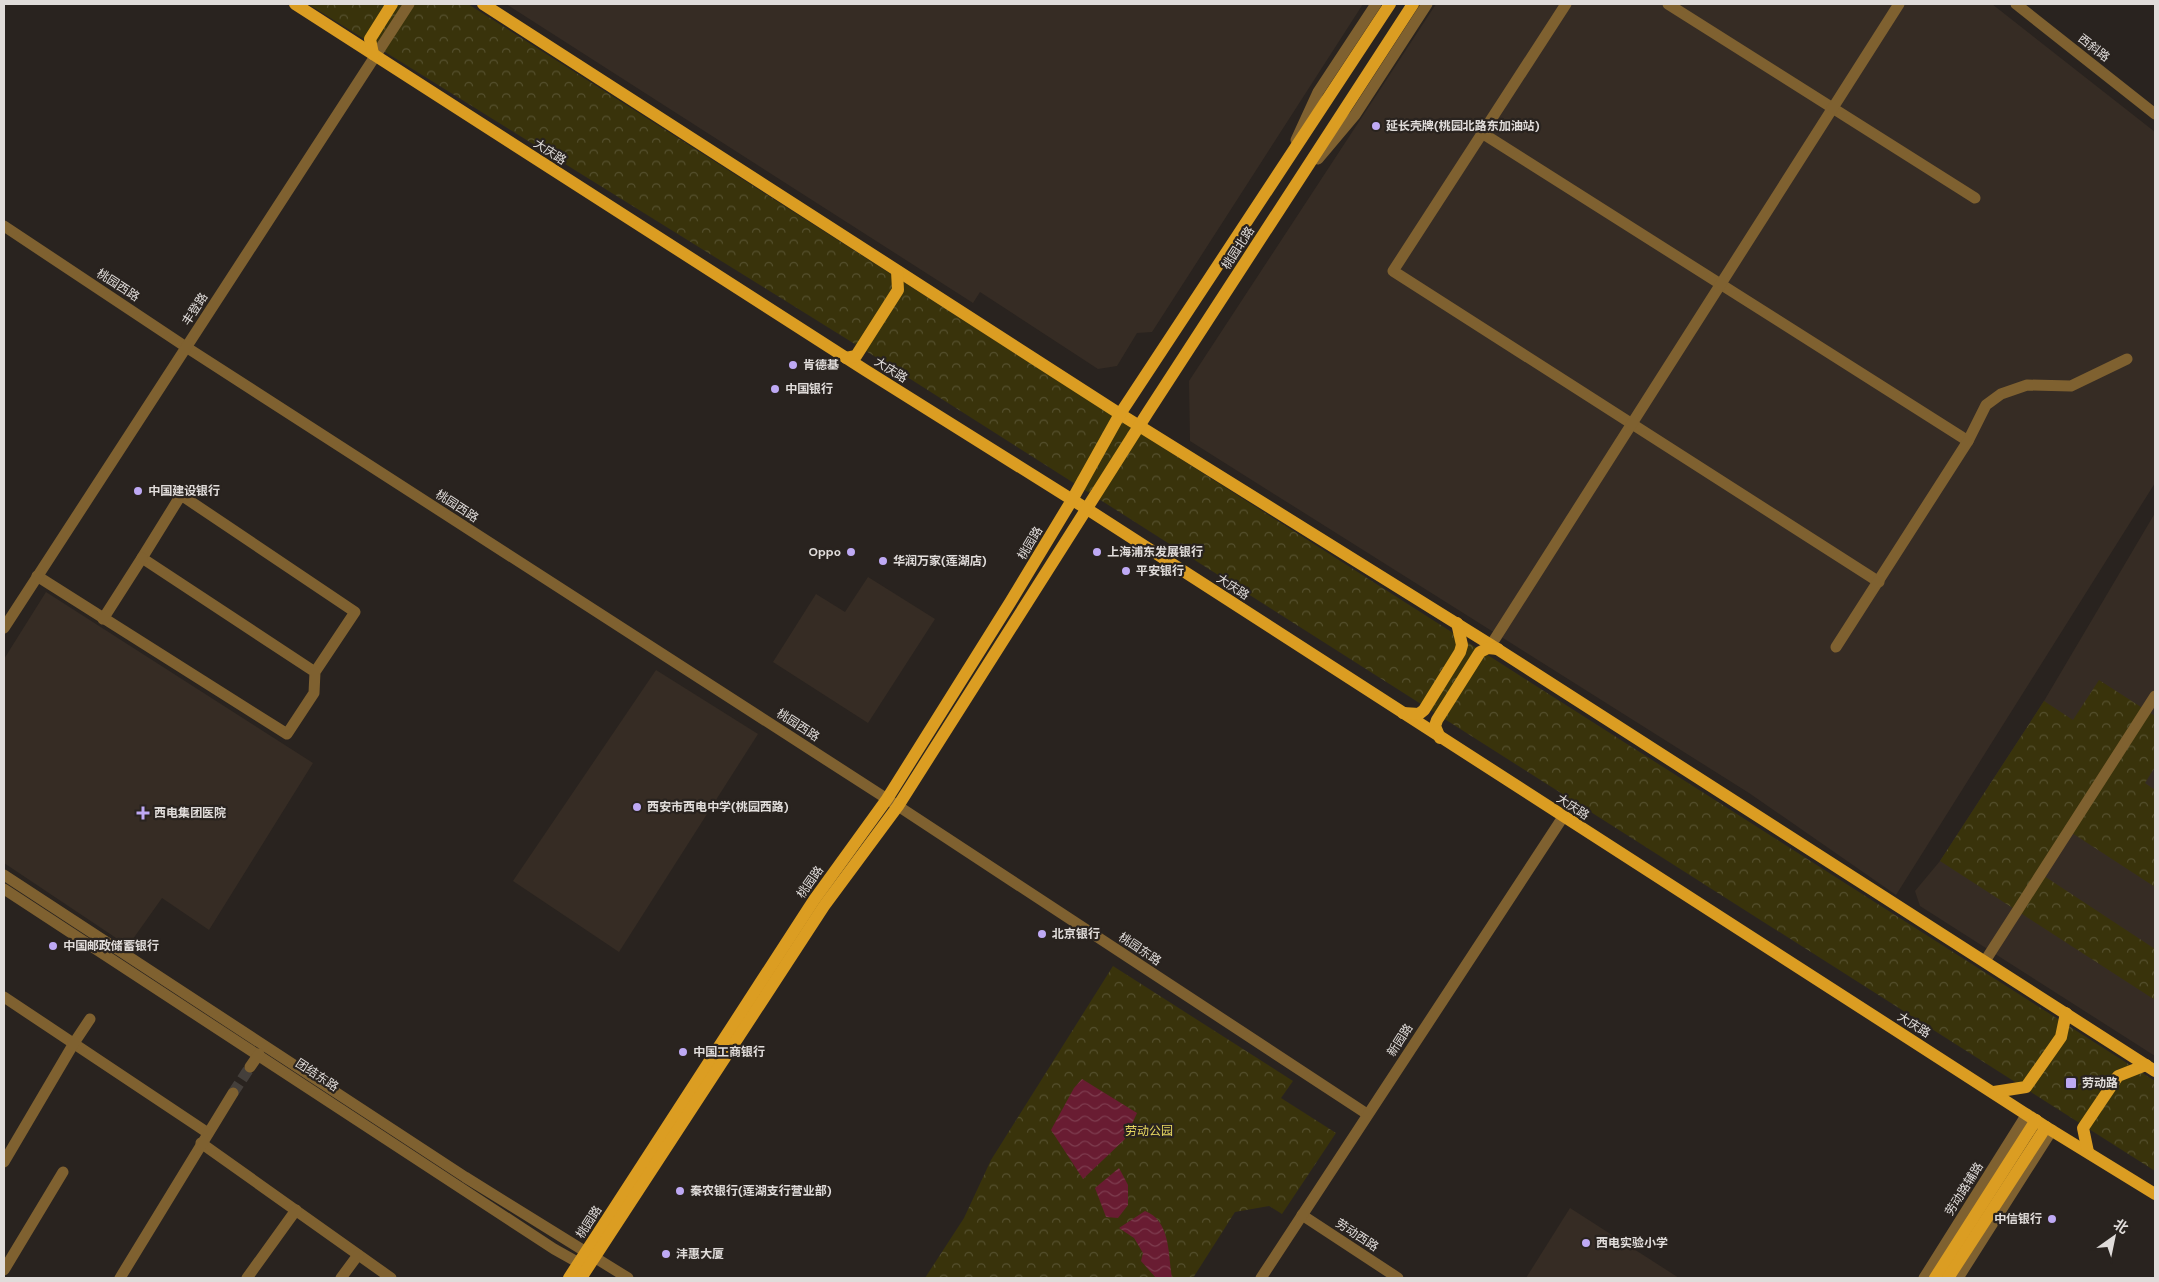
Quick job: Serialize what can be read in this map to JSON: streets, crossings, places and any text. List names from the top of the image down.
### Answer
{
  "streets": {
    "main road": ["大庆路", "桃园北路", "桃园路"],
    "street": [
      "西斜路",
      "桃园西路",
      "丰登路",
      "桃园东路",
      "新园路",
      "团结东路",
      "劳动路辅路",
      "劳动西路"
    ]
  },
  "crossings": [
    ["大庆路", "桃园北路"],
    ["大庆路", "丰登路"],
    ["大庆路", "桃园路"],
    ["大庆路", "新园路"],
    ["大庆路", "劳动路辅路"],
    ["桃园北路", "桃园路"],
    ["桃园西路", "丰登路"],
    ["桃园西路", "桃园路"],
    ["桃园西路", "桃园东路"],
    ["桃园路", "桃园东路"],
    ["桃园路", "团结东路"],
    ["桃园东路", "新园路"],
    ["新园路", "劳动西路"]
  ],
  "parks": ["劳动公园"],
  "places": {
    "other": [
      "延长壳牌(桃园北路东加油站)",
      "肯德基",
      "中国银行",
      "中国建设银行",
      "Oppo",
      "上海浦东发展银行",
      "华润万家(莲湖店)",
      "平安银行",
      "西安市西电中学(桃园西路)",
      "北京银行",
      "中国邮政储蓄银行",
      "中国工商银行",
      "秦农银行(莲湖支行营业部)",
      "中信银行",
      "西电实验小学",
      "沣惠大厦"
    ],
    "health": ["西电集团医院"],
    "transit": ["劳动路"]
  },
  "north": "top right"
}
